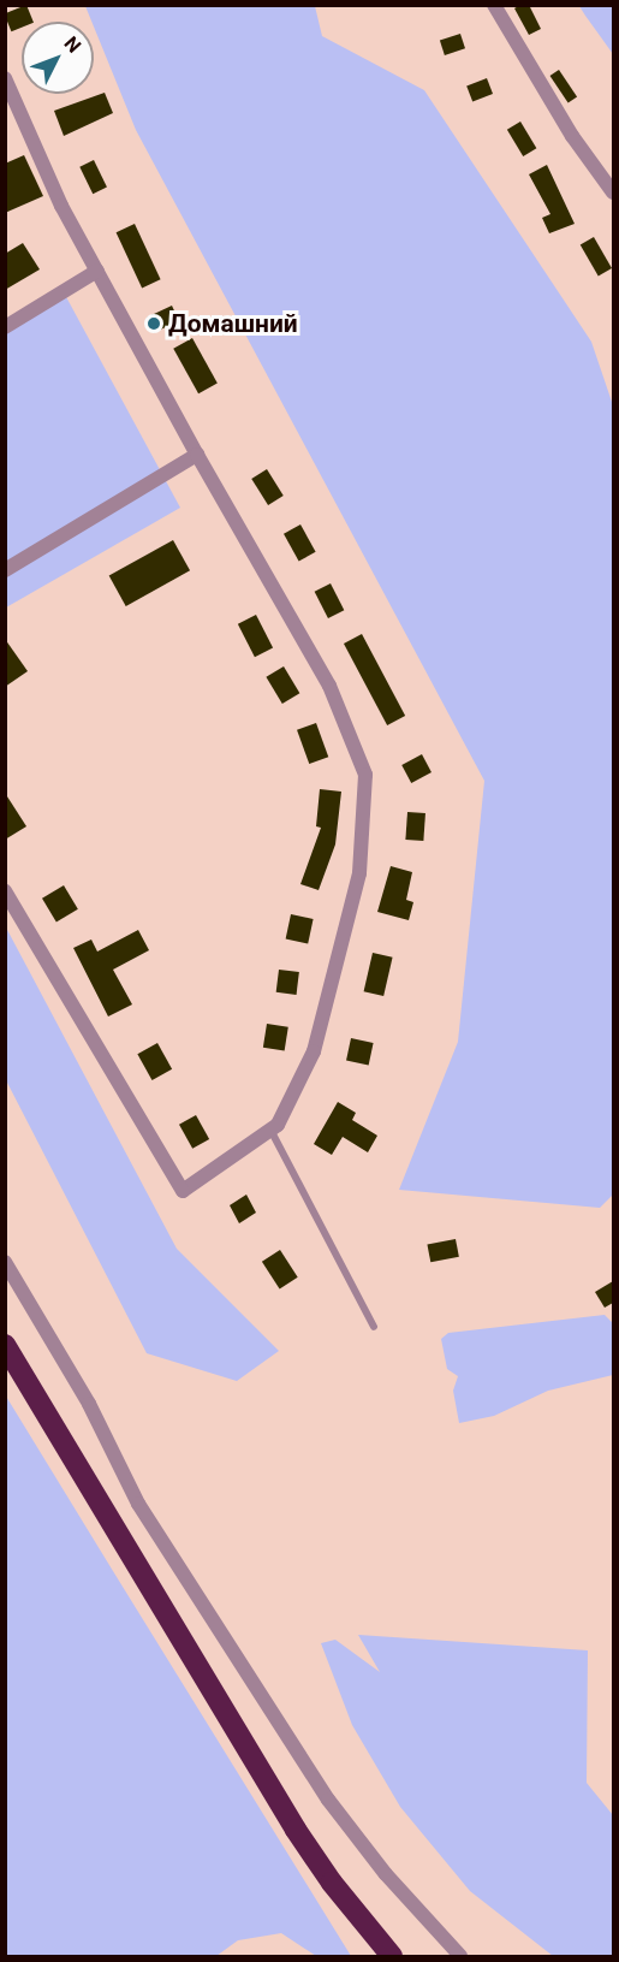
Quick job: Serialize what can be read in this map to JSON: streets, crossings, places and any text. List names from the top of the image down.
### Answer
{
  "places": ["Домашний"],
  "north": "top right"
}
